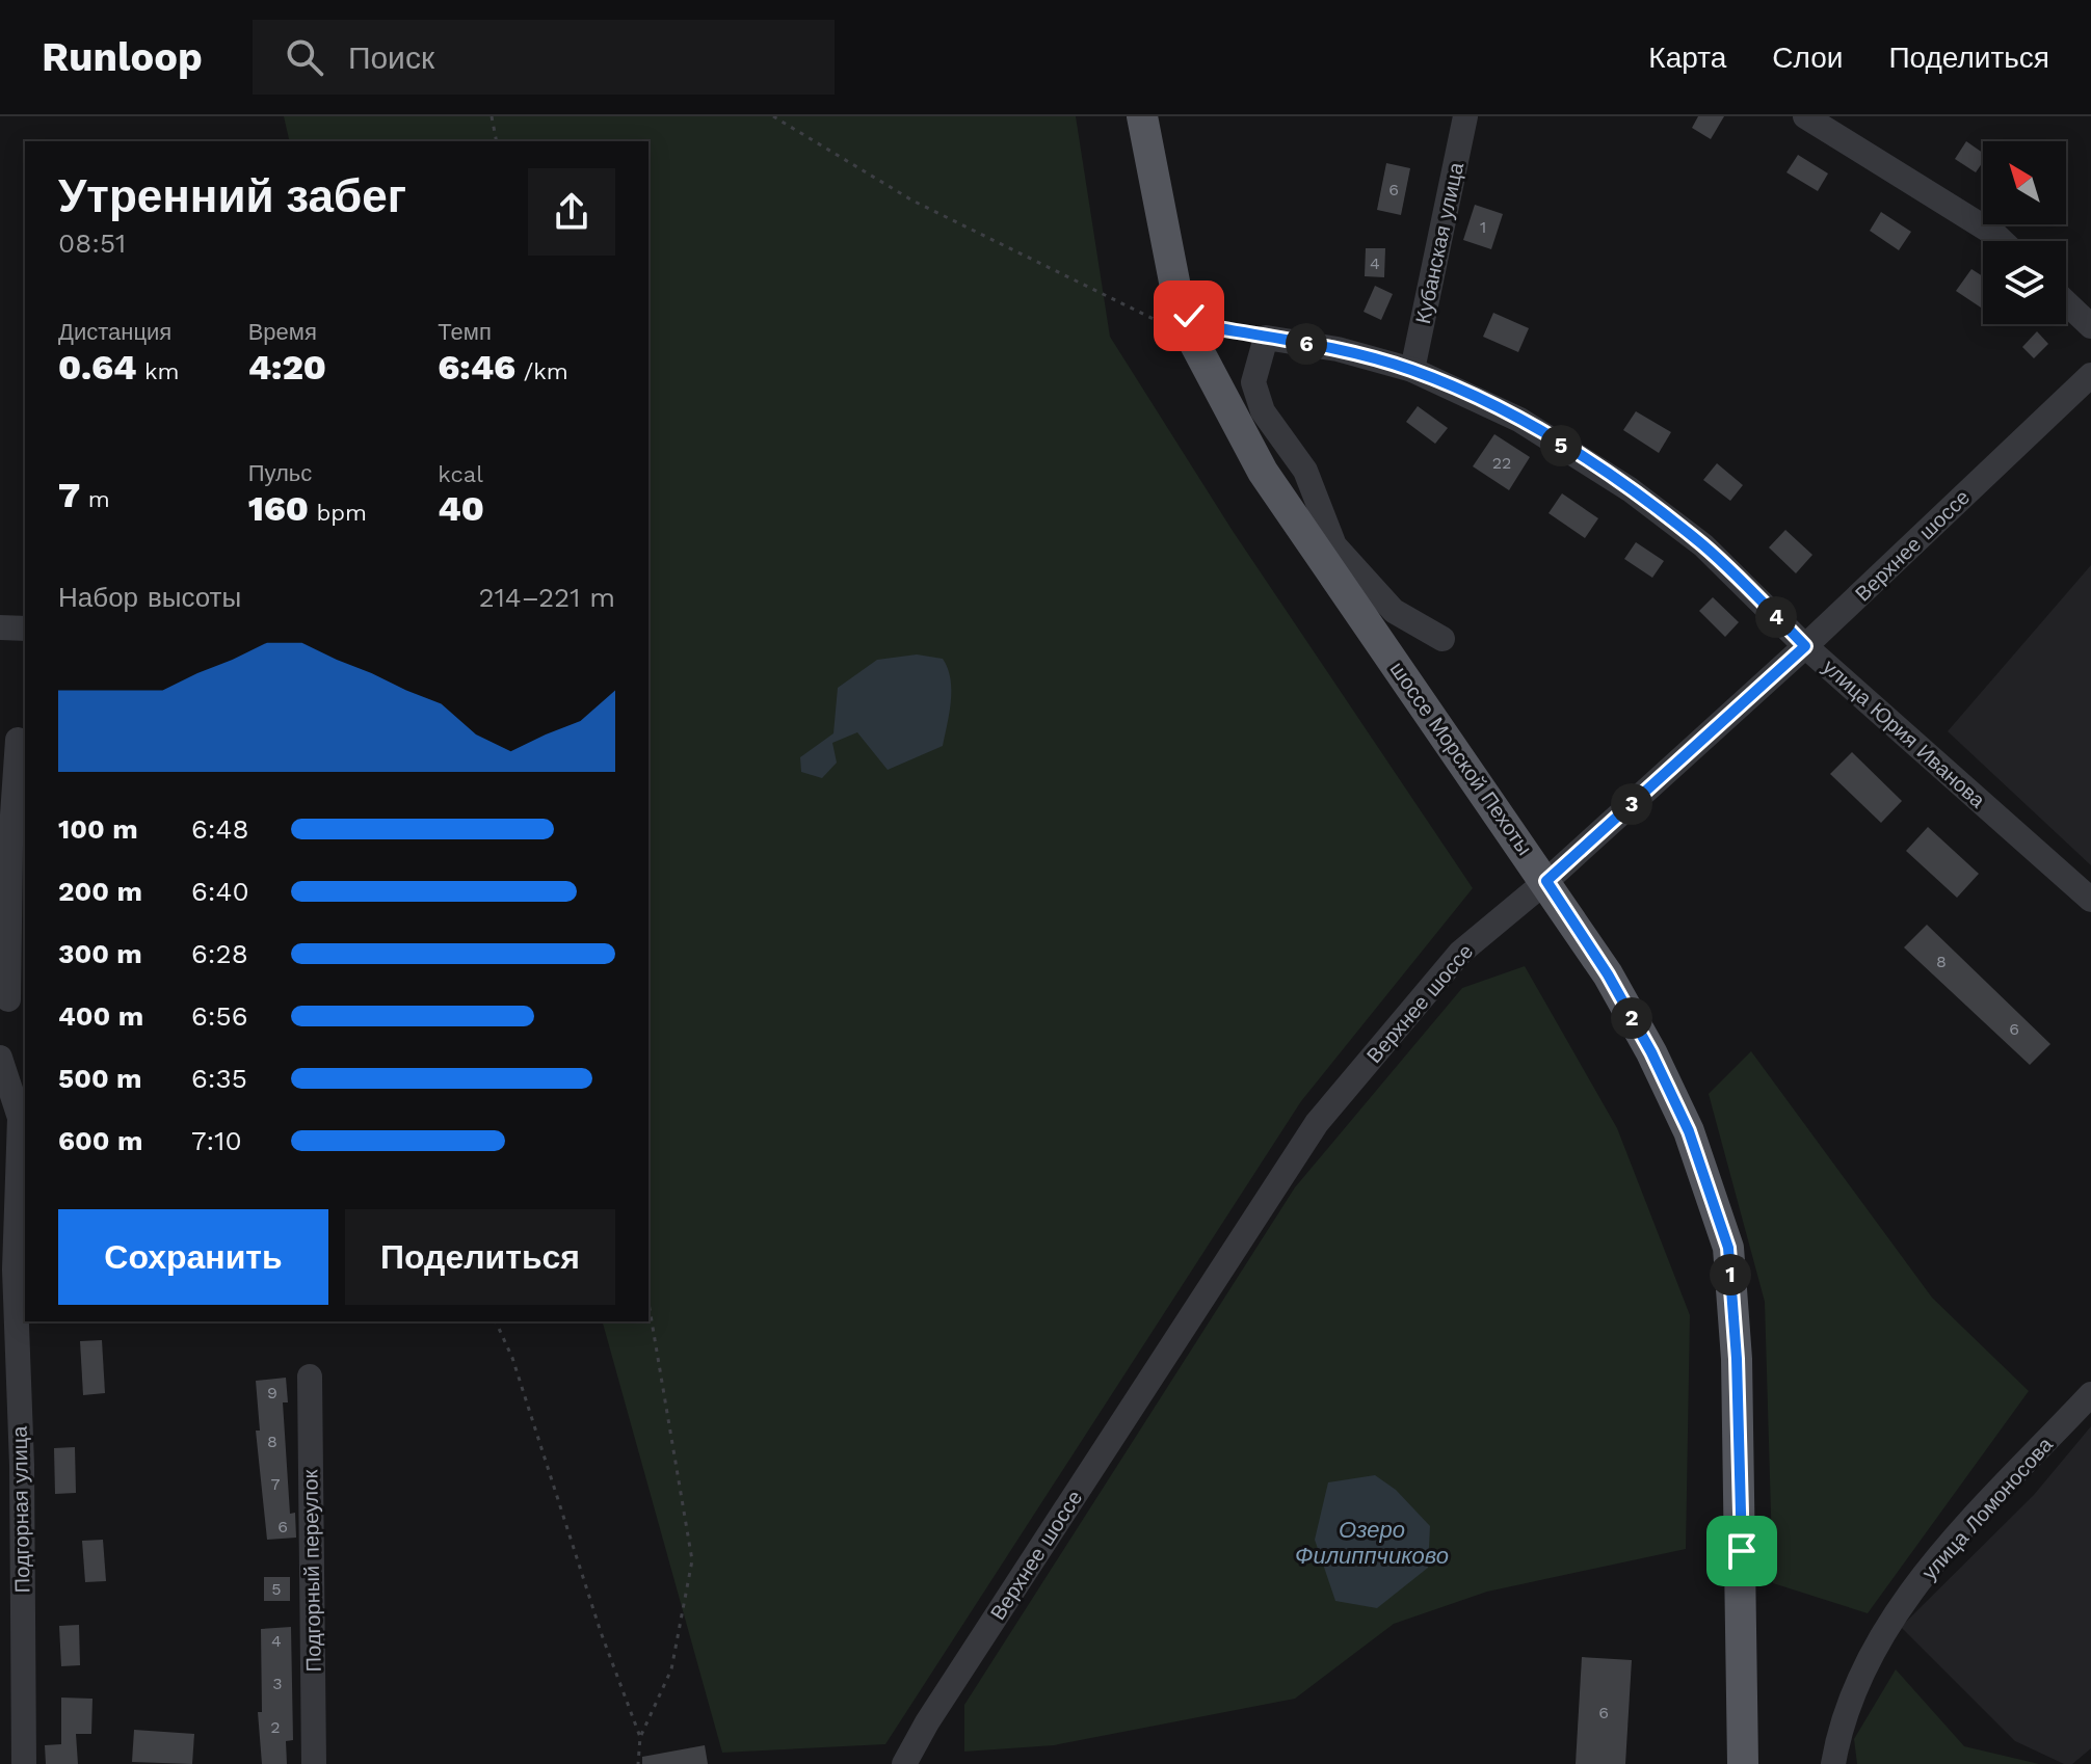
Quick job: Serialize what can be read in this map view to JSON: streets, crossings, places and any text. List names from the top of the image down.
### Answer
{
  "streets": {
    "main road": ["шоссе Морской Пехоты"],
    "street": [
      "Кубанская улица",
      "Верхнее шоссе",
      "улица Юрия Иванова",
      "улица Ломоносова",
      "Подгорная улица",
      "Подгорный переулок"
    ]
  },
  "crossings": [
    ["Кубанская улица", "улица Юрия Иванова"],
    ["Верхнее шоссе", "улица Юрия Иванова"],
    ["Верхнее шоссе", "шоссе Морской Пехоты"]
  ],
  "water": ["Озеро Филиппчиково"],
  "house_numbers": [
    "6",
    "1",
    "4",
    "22",
    "8",
    "6",
    "9",
    "8",
    "7",
    "6",
    "5",
    "4",
    "3",
    "6",
    "2"
  ],
  "north": "top left",
  "page": {
    "header": "Runloop",
    "search": "Поиск",
    "nav": ["Карта", "Слои", "Поделиться"],
    "heading": ["Утренний забег", "08:51"],
    "stats": [
      ["Дистанция", "0.64 km"],
      ["Время", "4:20"],
      ["Темп", "6:46 /km"],
      ["7 m"],
      ["Пульс", "160 bpm"],
      ["kcal", "40"]
    ],
    "pins": [
      "6",
      "5",
      "4",
      "3",
      "2",
      "1"
    ],
    "chart": ["Набор высоты", "214–221 m"],
    "list": [
      {
        "name": "100 m",
        "note": "6:48"
      },
      {
        "name": "200 m",
        "note": "6:40"
      },
      {
        "name": "300 m",
        "note": "6:28"
      },
      {
        "name": "400 m",
        "note": "6:56"
      },
      {
        "name": "500 m",
        "note": "6:35"
      },
      {
        "name": "600 m",
        "note": "7:10"
      }
    ],
    "buttons": ["Сохранить", "Поделиться"]
  }
}
